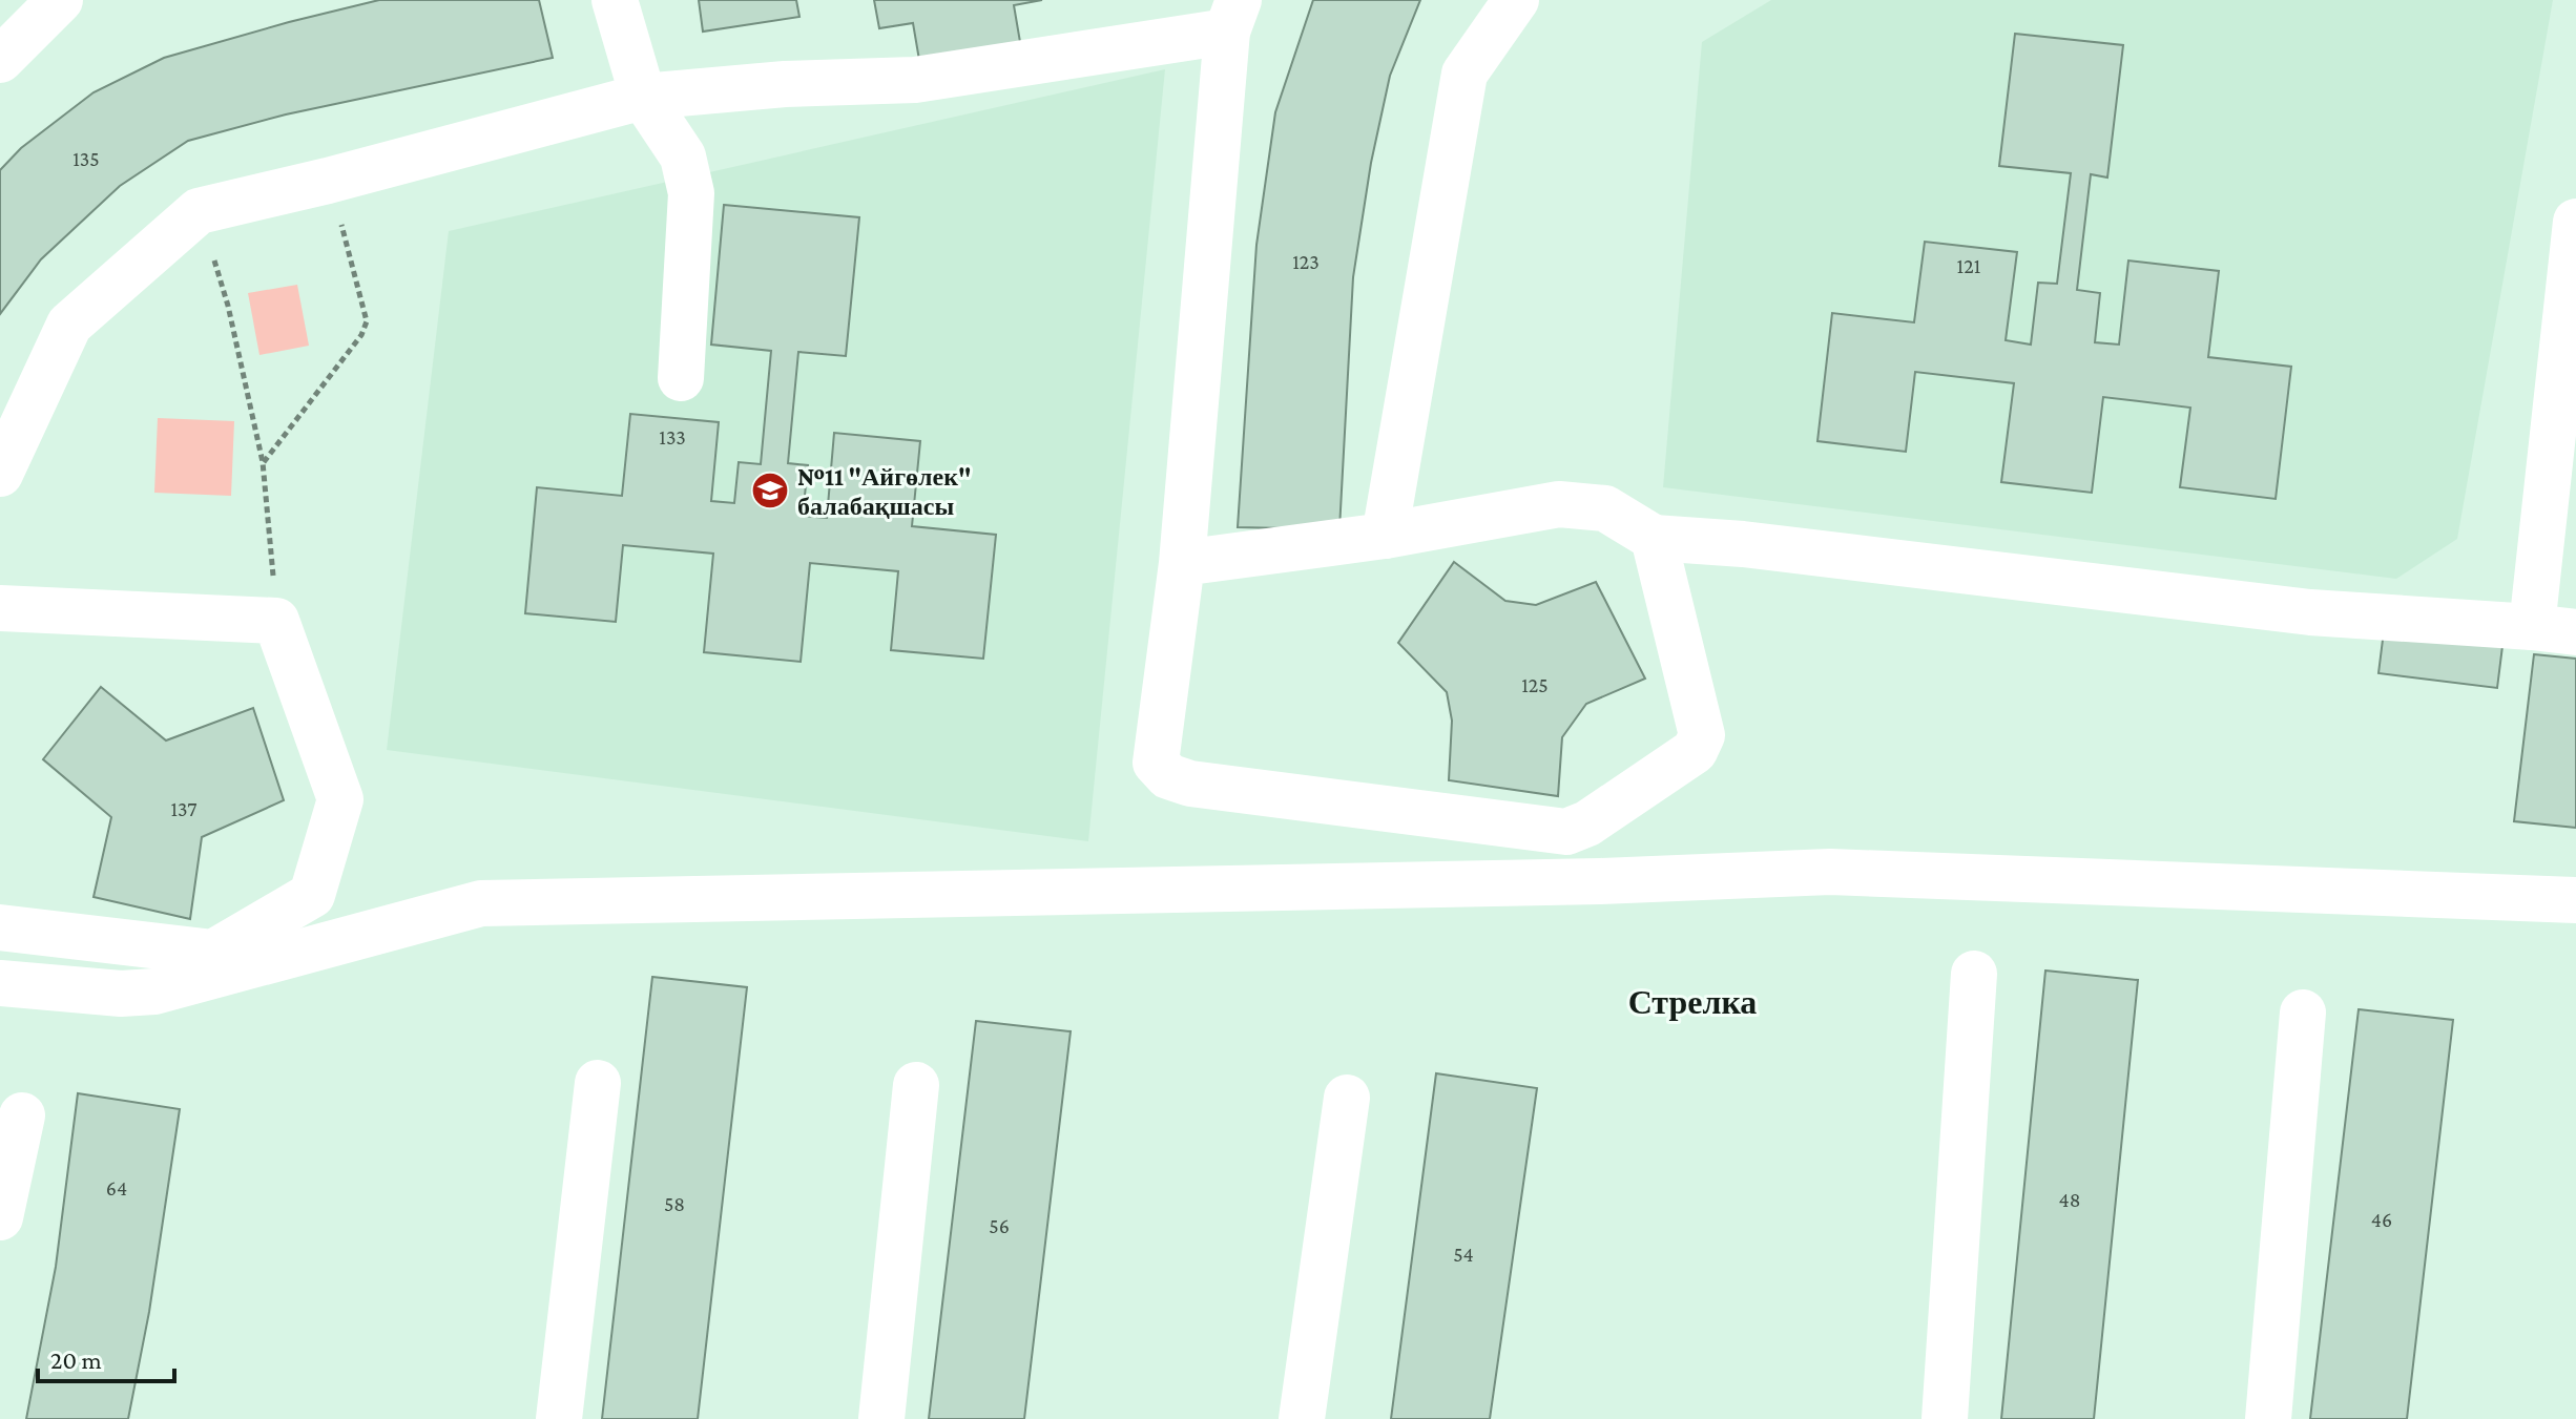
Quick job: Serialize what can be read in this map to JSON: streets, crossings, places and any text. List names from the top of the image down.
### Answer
{
  "districts": ["Стрелка"],
  "places": {
    "school or university": ["№11 \"Айгөлек\" балабақшасы"]
  },
  "house_numbers": [
    "135",
    "123",
    "121",
    "133",
    "125",
    "137",
    "64",
    "48",
    "58",
    "46",
    "56",
    "54"
  ],
  "scale_bar": "20 m"
}
